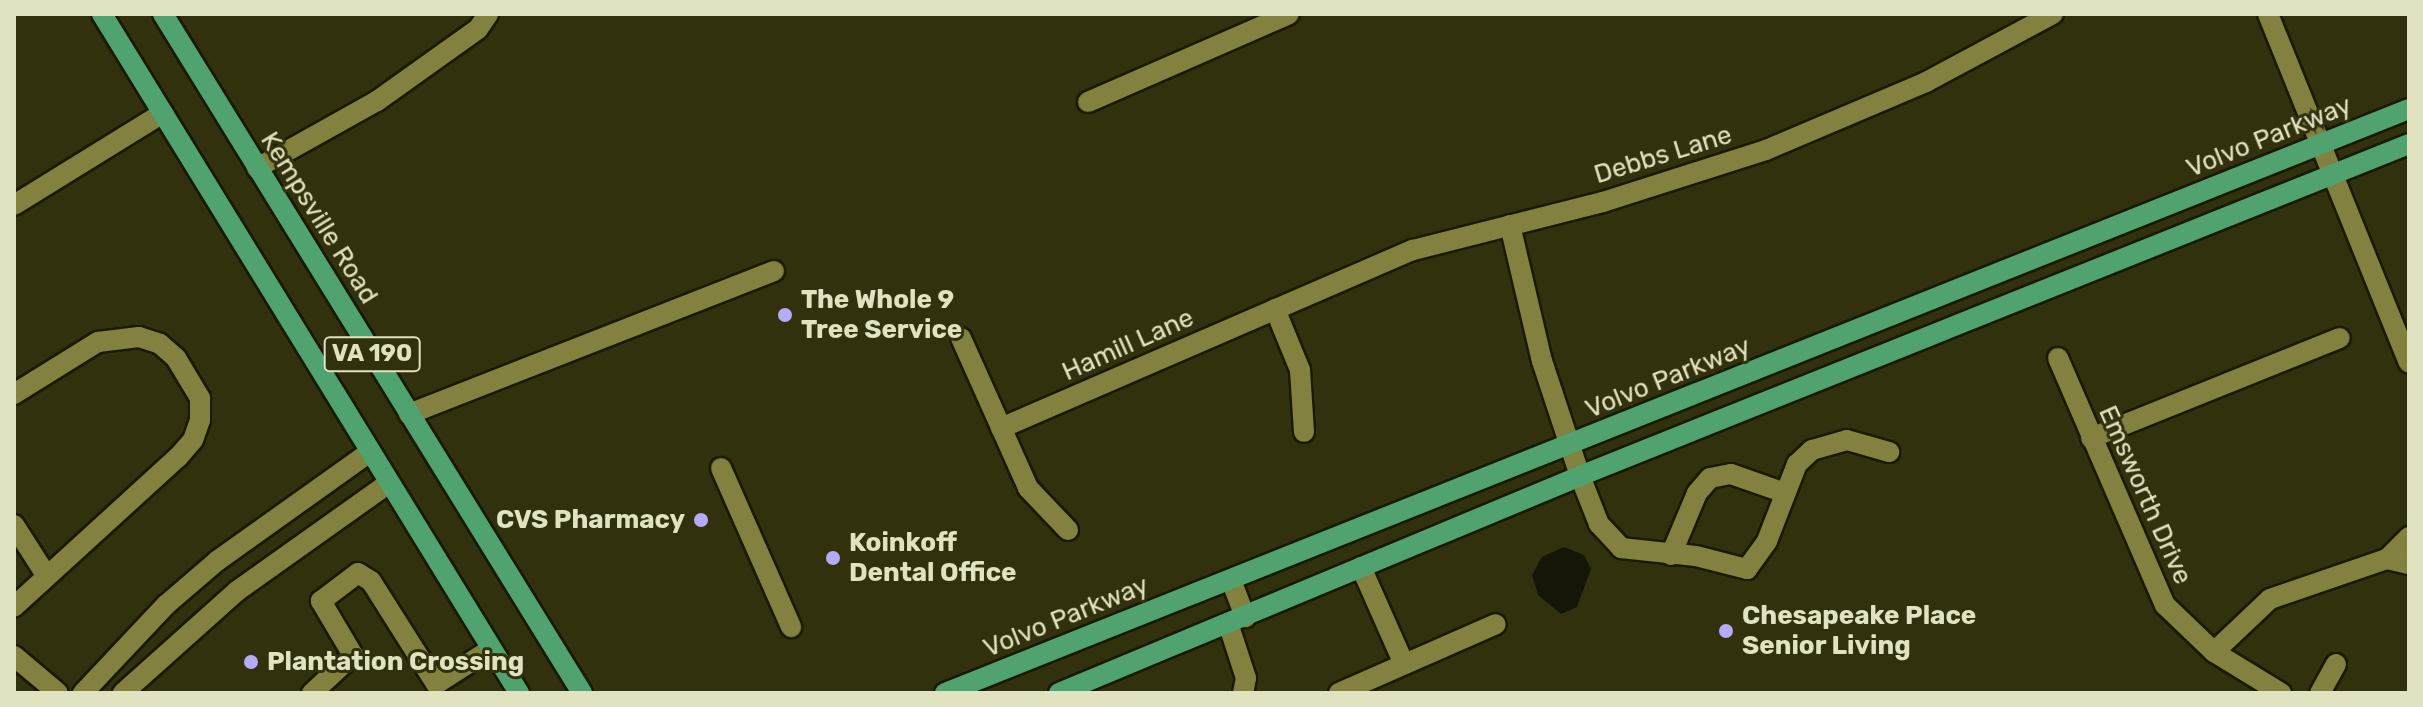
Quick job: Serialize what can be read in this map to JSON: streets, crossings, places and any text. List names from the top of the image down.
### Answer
{
  "streets": {
    "main road": ["Volvo Parkway", "Kempsville Road", "VA 190"],
    "street": ["Debbs Lane", "Hamill Lane", "Emsworth Drive"]
  },
  "crossings": [
    ["Debbs Lane", "Hamill Lane"]
  ],
  "places": [
    "The Whole 9 Tree Service",
    "CVS Pharmacy",
    "Koinkoff Dental Office",
    "Chesapeake Place Senior Living",
    "Plantation Crossing"
  ]
}
